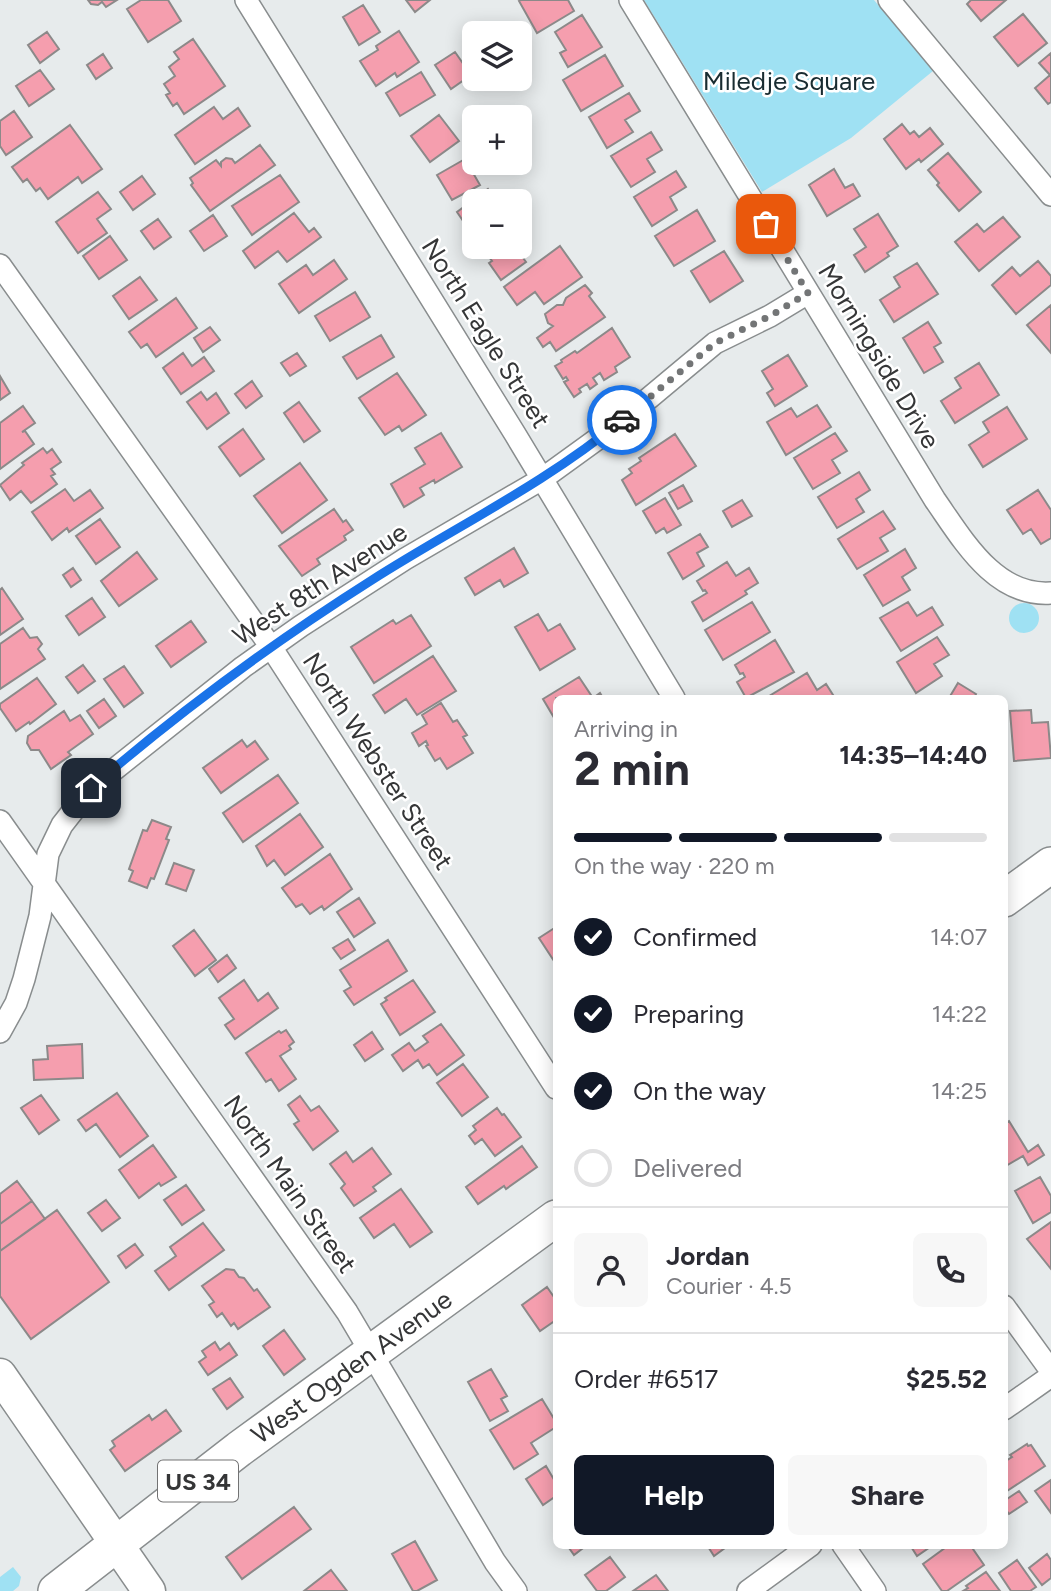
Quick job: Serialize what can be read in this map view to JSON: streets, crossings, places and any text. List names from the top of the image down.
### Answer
{
  "streets": {
    "main road": ["West Ogden Avenue", "US 34"],
    "street": [
      "North Eagle Street",
      "Morningside Drive",
      "West 8th Avenue",
      "North Webster Street",
      "North Main Street"
    ]
  },
  "crossings": [
    ["North Eagle Street", "West 8th Avenue"],
    ["Morningside Drive", "West 8th Avenue"],
    ["West 8th Avenue", "North Webster Street"],
    ["West 8th Avenue", "North Main Street"],
    ["North Main Street", "West Ogden Avenue"],
    ["West Ogden Avenue", "US 34"]
  ],
  "parks": ["Miledje Square"],
  "page": {
    "map_buttons": ["+", "−"],
    "heading": ["2 min", "Arriving in", "14:35–14:40"],
    "panel": [
      "Jordan",
      "Courier · 4.5",
      "Order #6517",
      "$25.52"
    ],
    "bar": "On the way · 220 m",
    "list": [
      ["Confirmed", "14:07"],
      ["Preparing", "14:22"],
      ["On the way", "14:25"],
      "Delivered"
    ],
    "buttons": ["Help", "Share"]
  }
}
